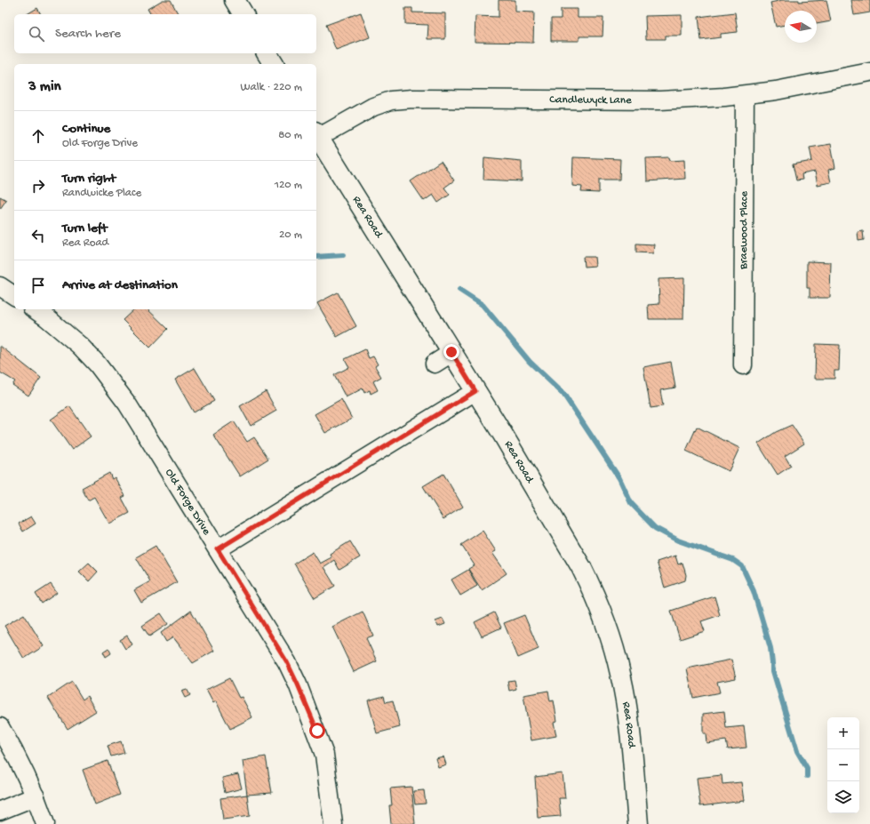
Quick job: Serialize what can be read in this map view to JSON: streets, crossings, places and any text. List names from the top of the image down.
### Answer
{
  "streets": {
    "main road": ["Rea Road"],
    "street": ["Candlewyck Lane", "Braewood Place", "Old Forge Drive"]
  },
  "crossings": [
    ["Candlewyck Lane", "Rea Road"],
    ["Candlewyck Lane", "Braewood Place"]
  ],
  "north": "left",
  "page": {
    "search": "Search here",
    "heading": ["3 min", "Walk · 220 m"],
    "list": [
      ["Continue", "Old Forge Drive", "80 m"],
      ["Turn right", "Randwicke Place", "120 m"],
      ["Turn left", "Rea Road", "20 m"],
      "Arrive at destination"
    ],
    "map_buttons": ["+", "−"]
  }
}
